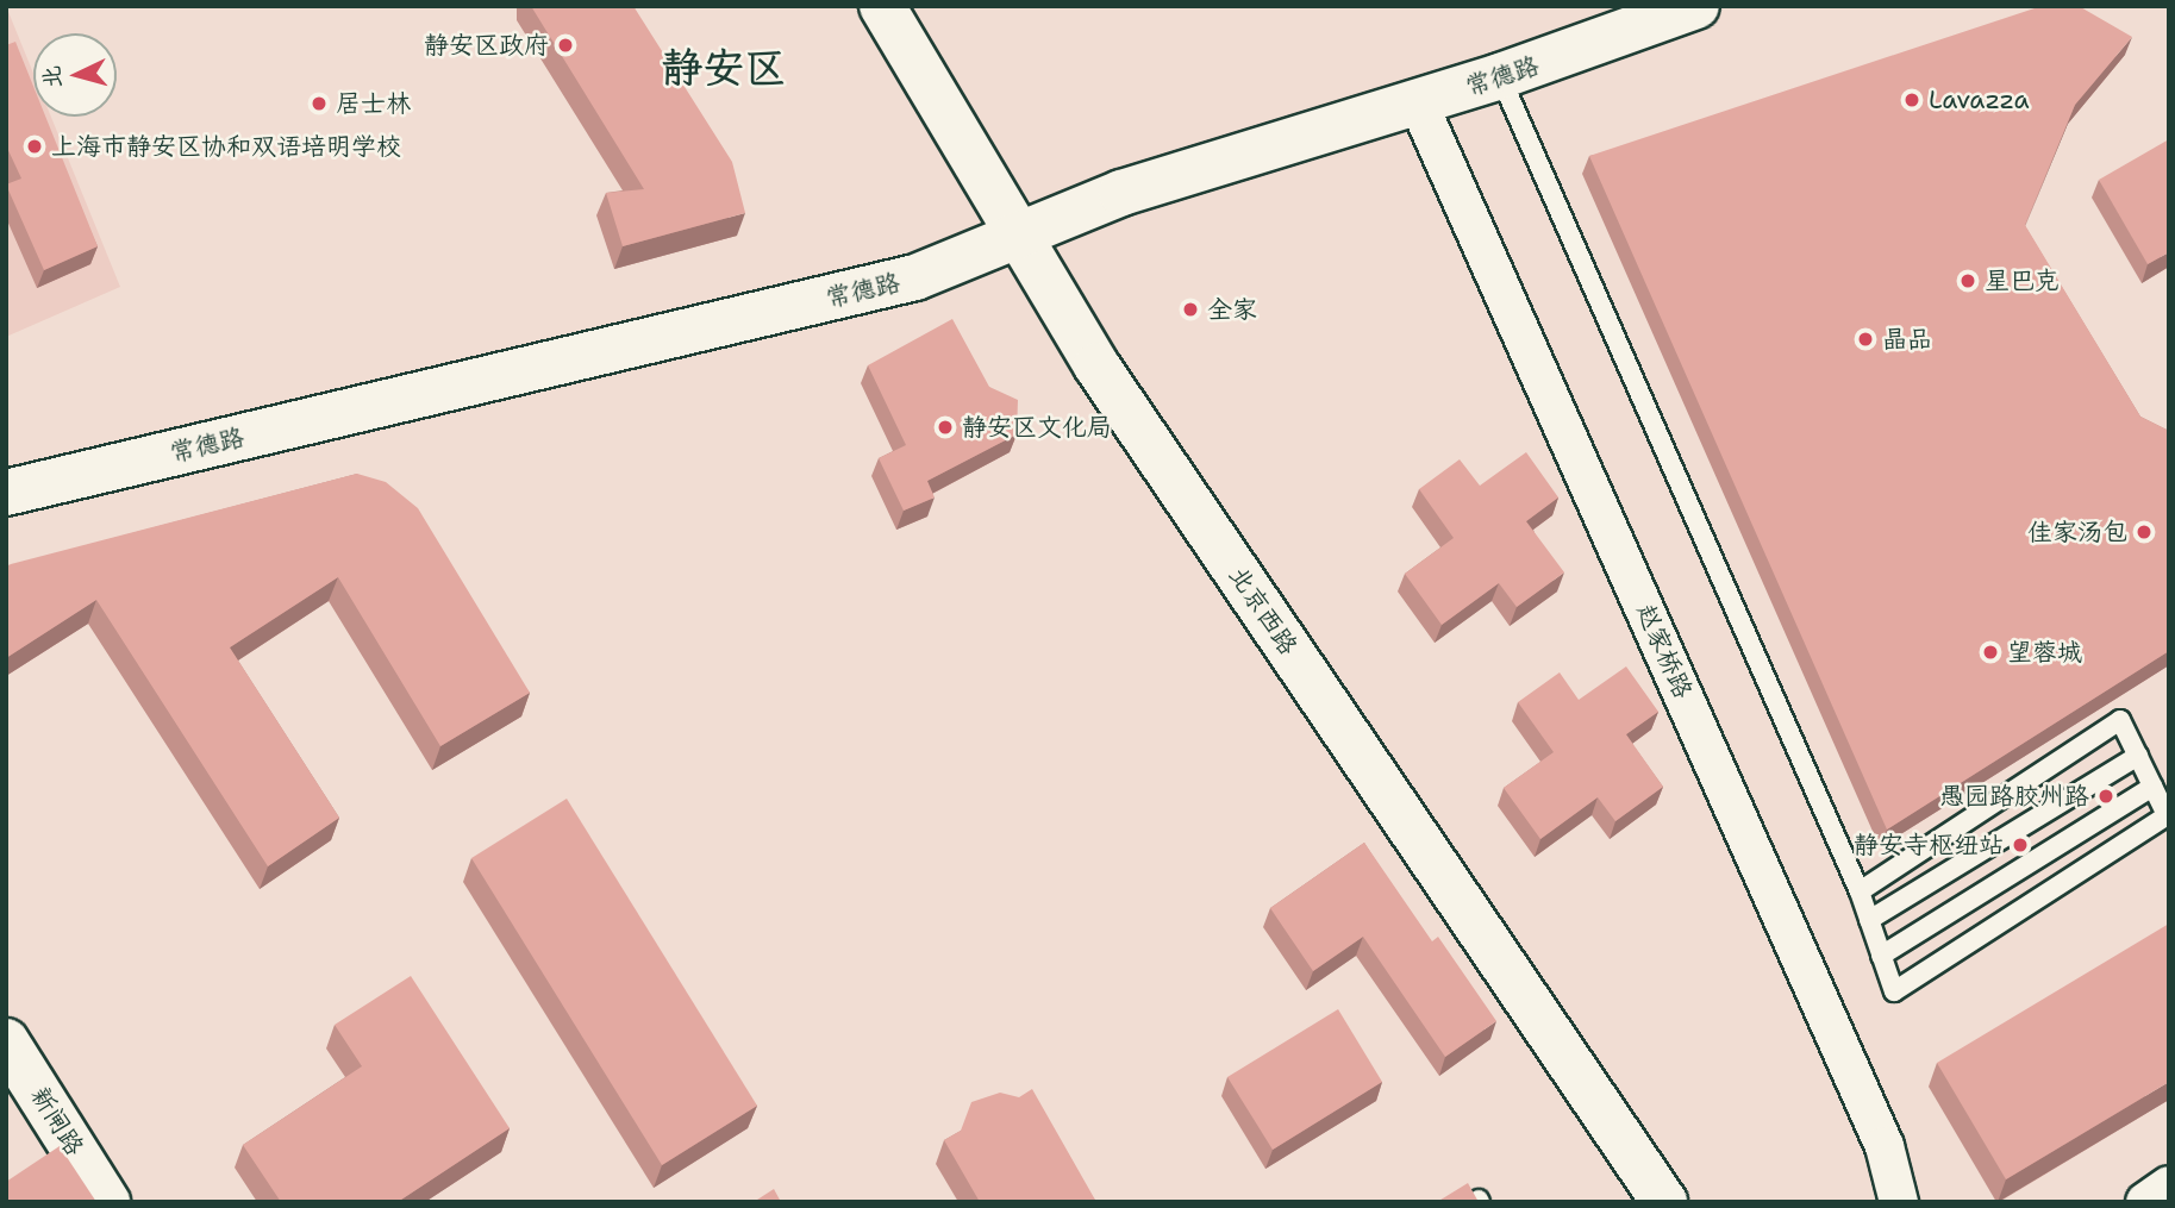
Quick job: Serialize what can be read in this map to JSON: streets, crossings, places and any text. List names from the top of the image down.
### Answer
{
  "streets": {
    "main road": ["常德路", "北京西路", "新闸路"],
    "street": ["赵家桥路"]
  },
  "crossings": [
    ["常德路", "北京西路"],
    ["常德路", "赵家桥路"]
  ],
  "districts": ["静安区"],
  "places": [
    "静安区政府",
    "Lavazza",
    "居士林",
    "上海市静安区协和双语培明学校",
    "星巴克",
    "全家",
    "晶品",
    "静安区文化局",
    "佳家汤包",
    "望蓉城",
    "愚园路胶州路",
    "静安寺枢纽站"
  ],
  "north": "left"
}
